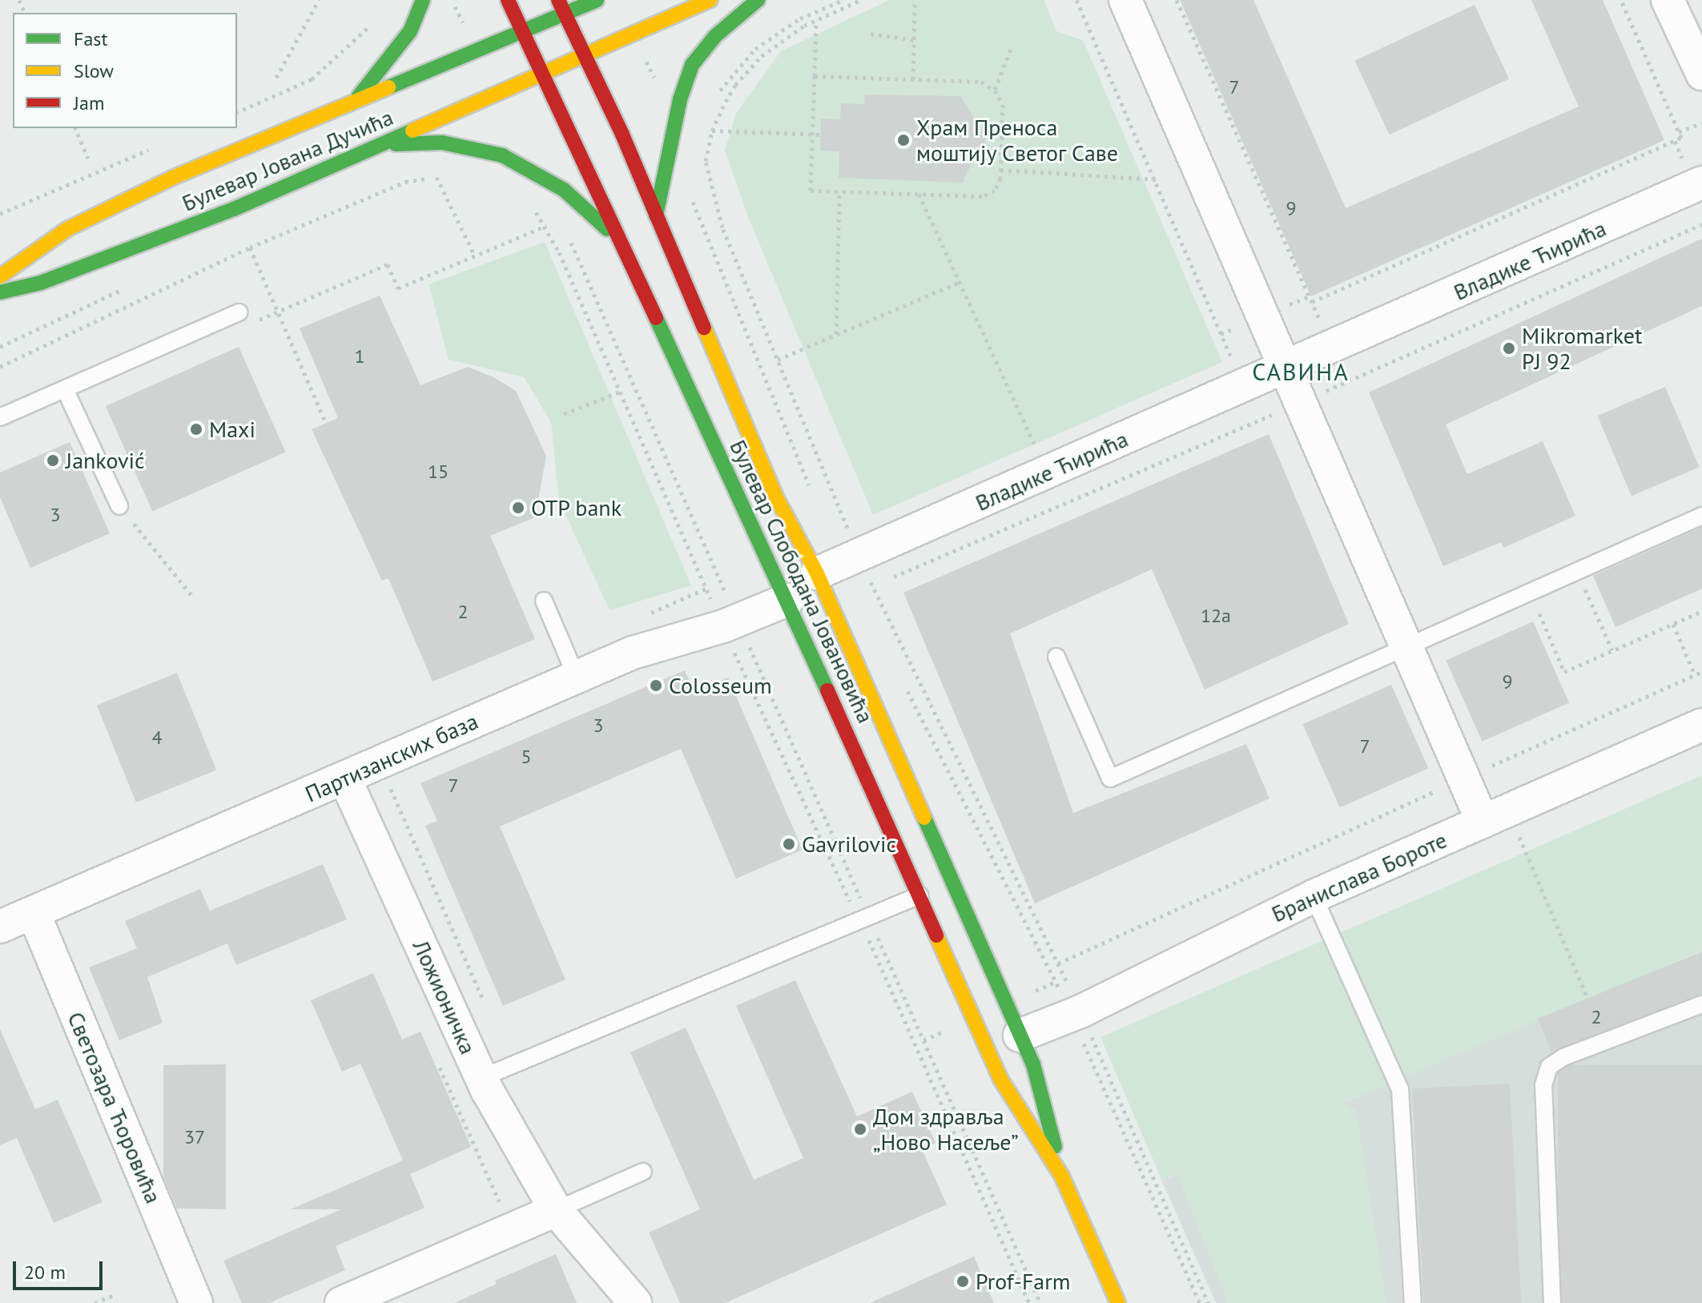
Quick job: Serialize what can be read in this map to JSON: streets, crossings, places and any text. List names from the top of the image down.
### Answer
{
  "streets": {
    "street": [
      "Булевар Јована Дучића",
      "Владике Ћирића",
      "Булевар Слободана Јовановића",
      "Партизанских база",
      "Бранислава Бороте",
      "Ложионичка",
      "Светозара Ћоровића"
    ]
  },
  "crossings": [
    ["Булевар Јована Дучића", "Булевар Слободана Јовановића"],
    ["Владике Ћирића", "Булевар Слободана Јовановића"],
    ["Булевар Слободана Јовановића", "Партизанских база"],
    ["Булевар Слободана Јовановића", "Бранислава Бороте"],
    ["Партизанских база", "Ложионичка"],
    ["Партизанских база", "Светозара Ћоровића"]
  ],
  "districts": ["САВИНА"],
  "places": [
    "Храм Преноса моштију Светог Саве",
    "Mikromarket PJ 92",
    "Maxi",
    "Janković",
    "OTP bank",
    "Colosseum",
    "Gavrilovic",
    "Дом здравља „Ново Насеље”",
    "Prof-Farm"
  ],
  "house_numbers": [
    "7",
    "9",
    "1",
    "15",
    "3",
    "2",
    "12a",
    "9",
    "3",
    "4",
    "7",
    "5",
    "7",
    "2",
    "37"
  ],
  "legend": ["Fast", "Slow", "Jam"],
  "scale_bar": "20 m"
}
